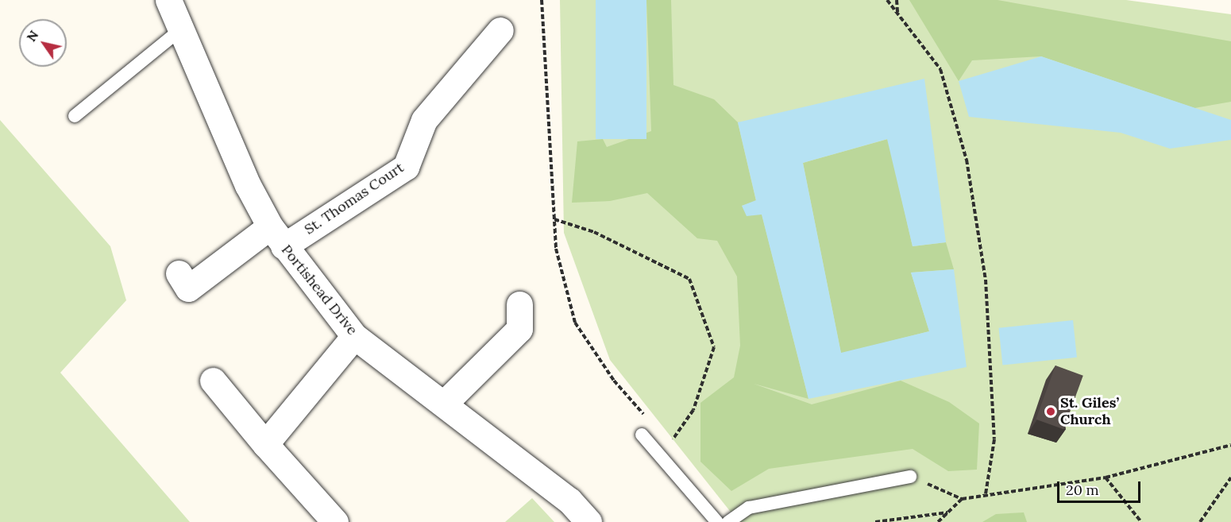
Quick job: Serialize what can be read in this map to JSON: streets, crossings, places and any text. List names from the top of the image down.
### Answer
{
  "streets": {
    "street": ["St. Thomas Court", "Portishead Drive"]
  },
  "crossings": [
    ["St. Thomas Court", "Portishead Drive"]
  ],
  "places": ["St. Giles’ Church"],
  "scale_bar": "20 m",
  "north": "top left"
}
